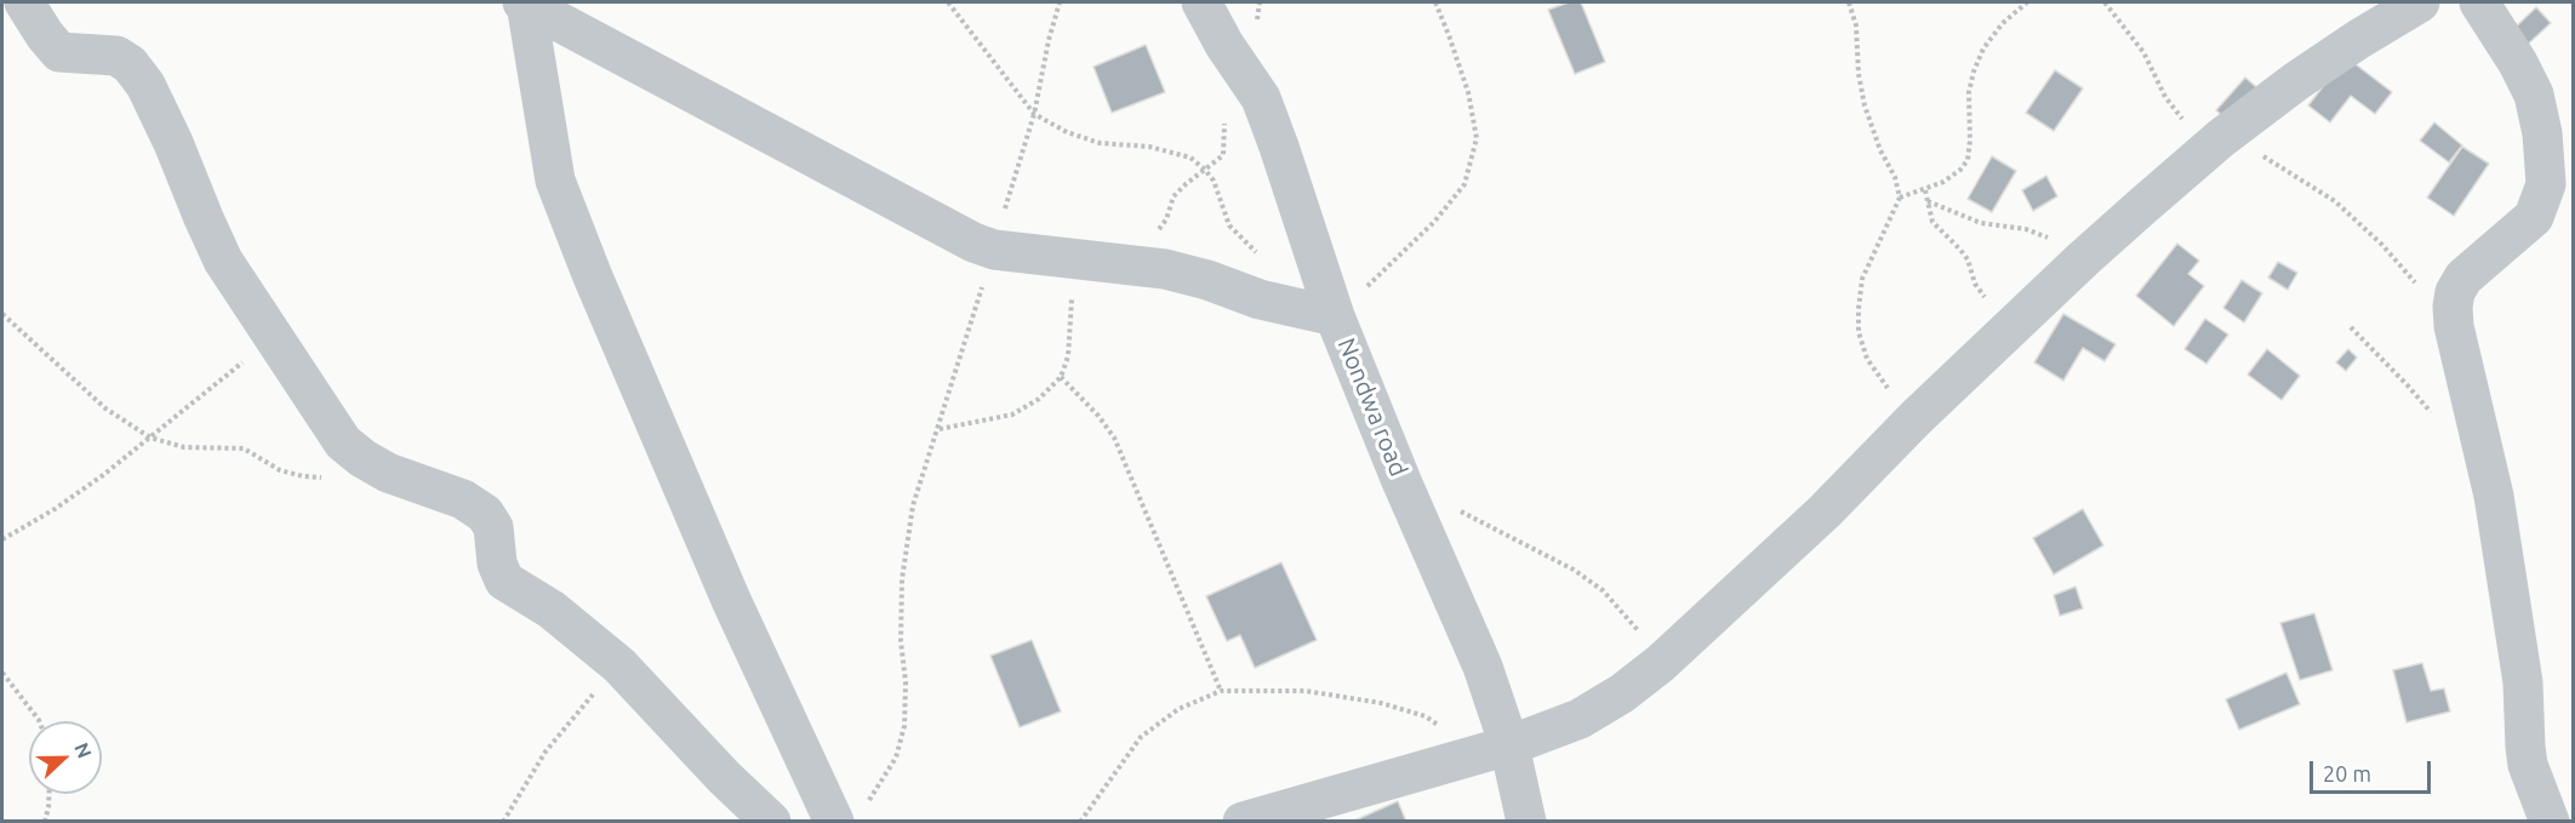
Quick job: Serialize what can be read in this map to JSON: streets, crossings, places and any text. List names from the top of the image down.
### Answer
{
  "streets": {
    "street": ["Nondwa road"]
  },
  "scale_bar": "20 m",
  "north": "right"
}
